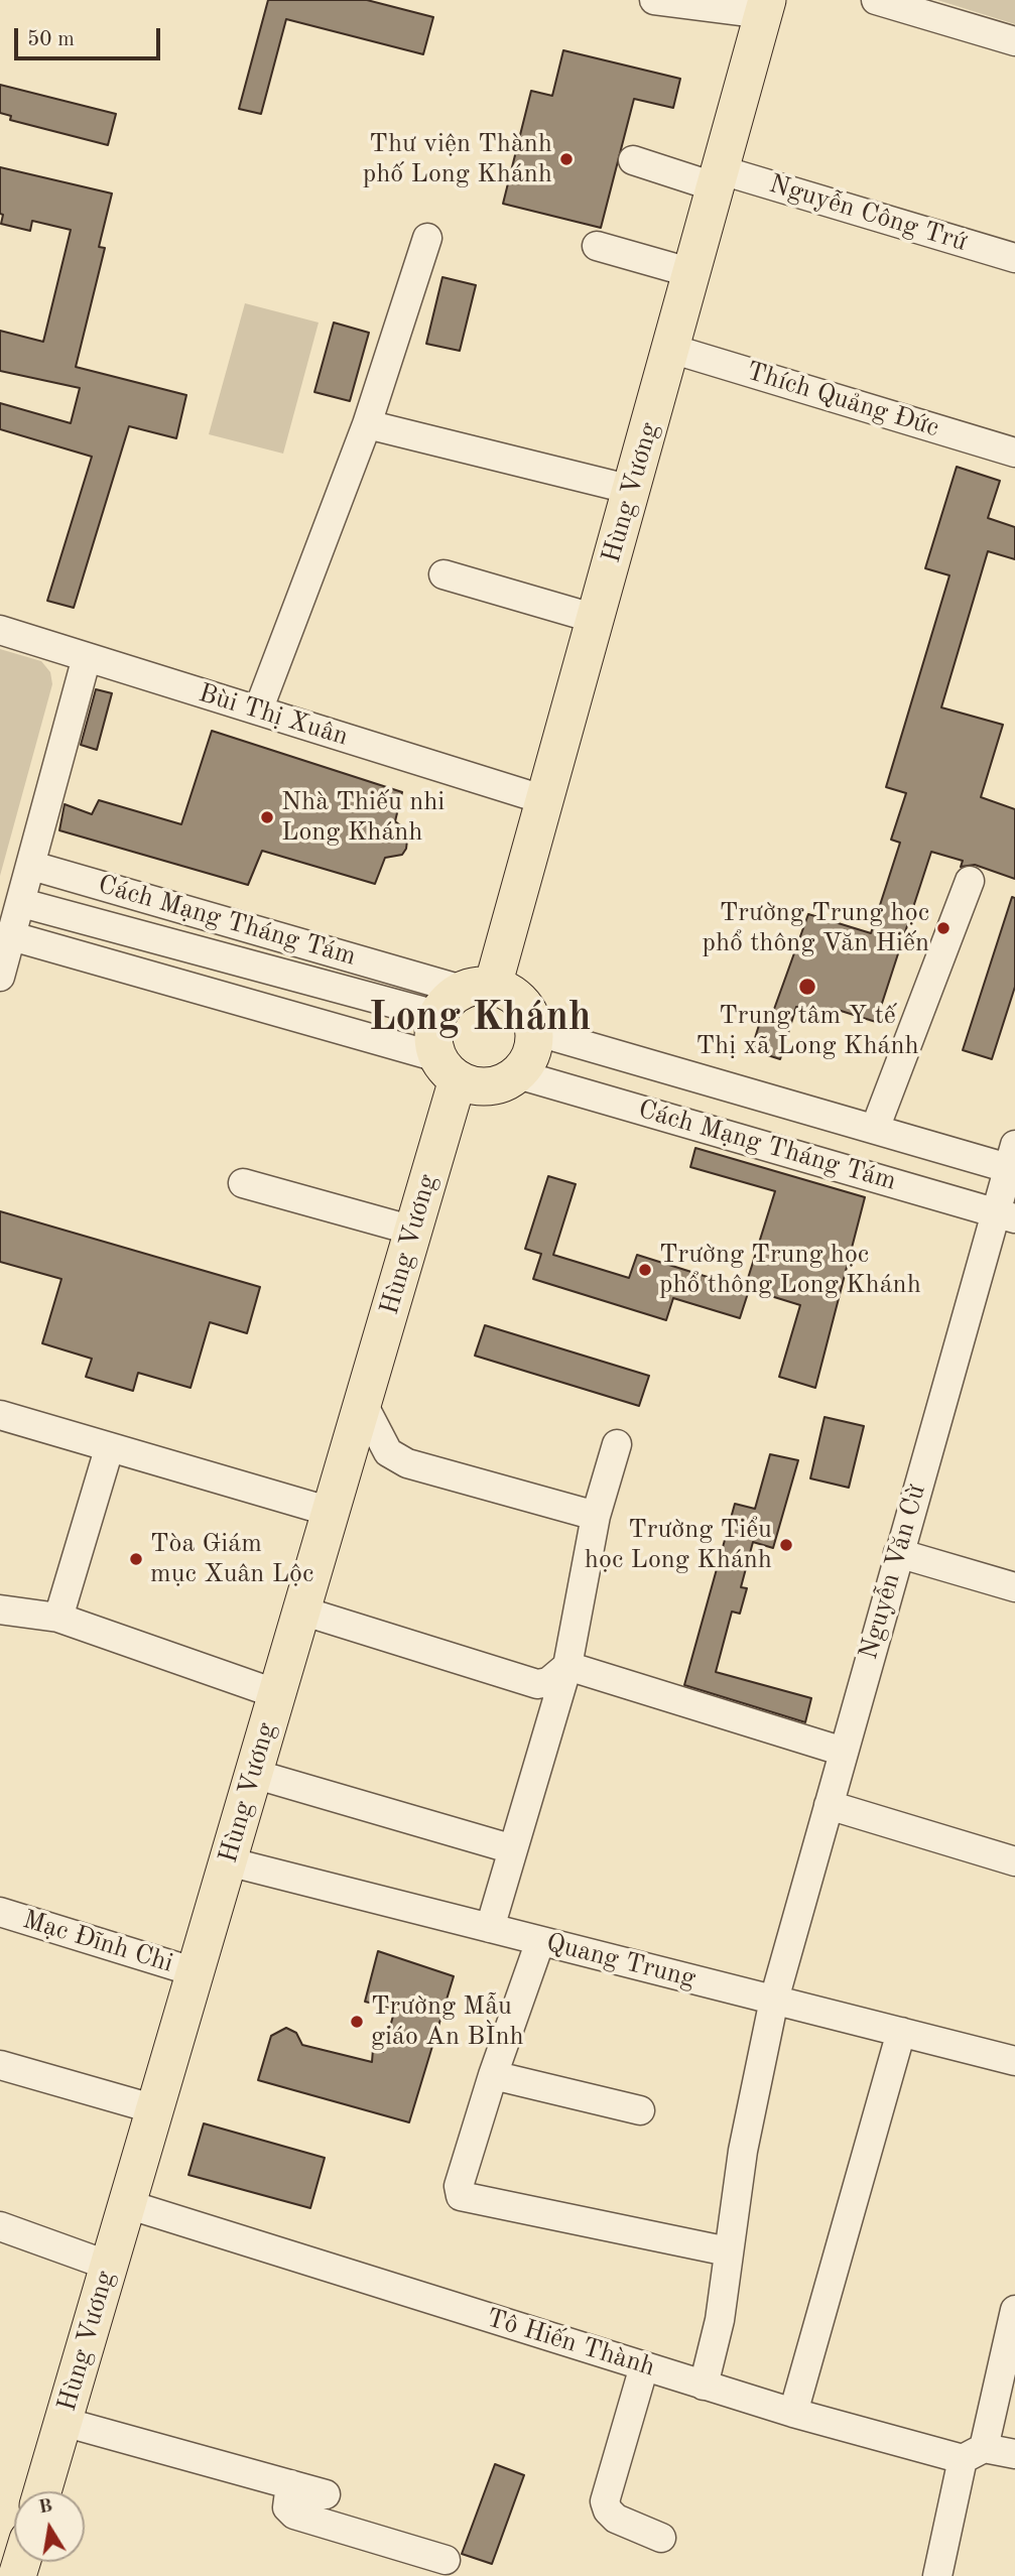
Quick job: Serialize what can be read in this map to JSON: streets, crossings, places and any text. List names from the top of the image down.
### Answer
{
  "streets": {
    "main road": ["Hùng Vương"],
    "street": [
      "Nguyễn Công Trứ",
      "Thích Quảng Đức",
      "Bùi Thị Xuân",
      "Cách Mạng Tháng Tám",
      "Nguyễn Văn Cừ",
      "Mạc Đĩnh Chi",
      "Quang Trung",
      "Tô Hiến Thành"
    ]
  },
  "crossings": [
    ["Nguyễn Công Trứ", "Hùng Vương"],
    ["Thích Quảng Đức", "Hùng Vương"],
    ["Hùng Vương", "Bùi Thị Xuân"],
    ["Hùng Vương", "Cách Mạng Tháng Tám"],
    ["Hùng Vương", "Mạc Đĩnh Chi"],
    ["Hùng Vương", "Quang Trung"],
    ["Hùng Vương", "Tô Hiến Thành"],
    ["Cách Mạng Tháng Tám", "Nguyễn Văn Cừ"],
    ["Nguyễn Văn Cừ", "Quang Trung"],
    ["Nguyễn Văn Cừ", "Tô Hiến Thành"]
  ],
  "districts": ["Long Khánh"],
  "places": [
    "Thư viện Thành phố Long Khánh",
    "Nhà Thiếu nhi Long Khánh",
    "Trường Trung học phổ thông Văn Hiến",
    "Trung tâm Y tế Thị xã Long Khánh",
    "Trường Trung học phổ thông Long Khánh",
    "Trường Tiểu học Long Khánh",
    "Tòa Giám mục Xuân Lộc",
    "Trường Mẫu giáo An BÌnh"
  ],
  "scale_bar": "50 m",
  "north": "top"
}
